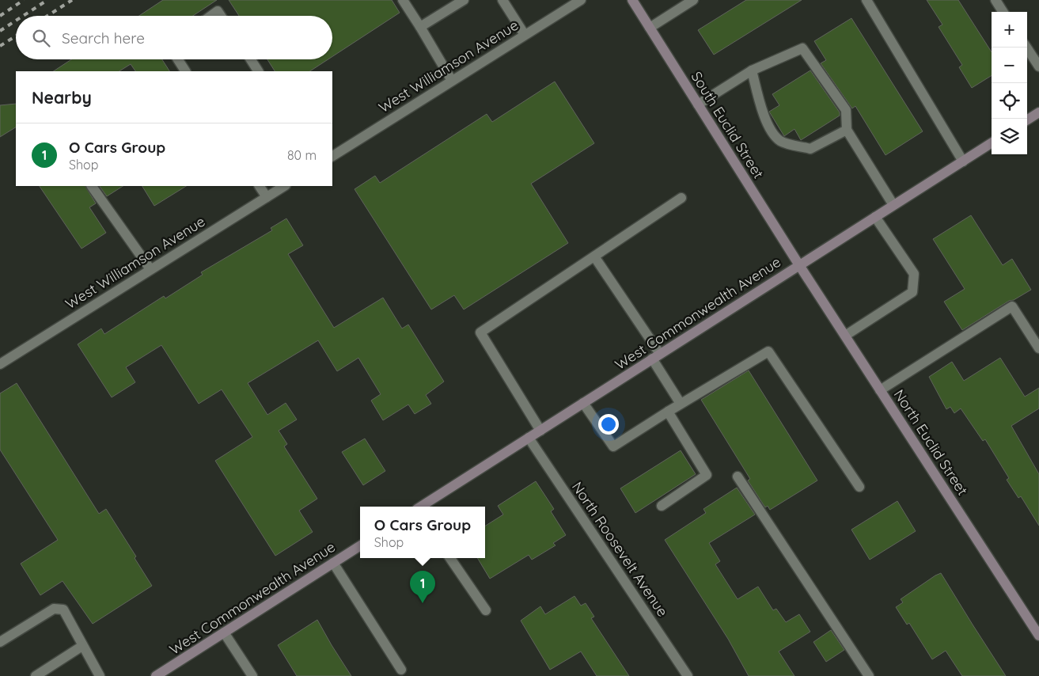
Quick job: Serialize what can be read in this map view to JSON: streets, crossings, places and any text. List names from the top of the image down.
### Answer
{
  "streets": {
    "main road": ["South Euclid Street", "West Commonwealth Avenue", "North Euclid Street"],
    "street": ["West Williamson Avenue", "North Roosevelt Avenue"]
  },
  "crossings": [
    ["South Euclid Street", "West Commonwealth Avenue"],
    ["South Euclid Street", "North Euclid Street"],
    ["West Commonwealth Avenue", "North Euclid Street"],
    ["West Commonwealth Avenue", "North Roosevelt Avenue"]
  ],
  "page": {
    "map_buttons": ["+", "−"],
    "search": "Search here",
    "heading": "Nearby",
    "list": [
      {
        "mark": "1",
        "name": "O Cars Group",
        "note": "Shop",
        "value": "80 m"
      }
    ],
    "popup": ["O Cars Group", "Shop"],
    "pins": "1"
  }
}
